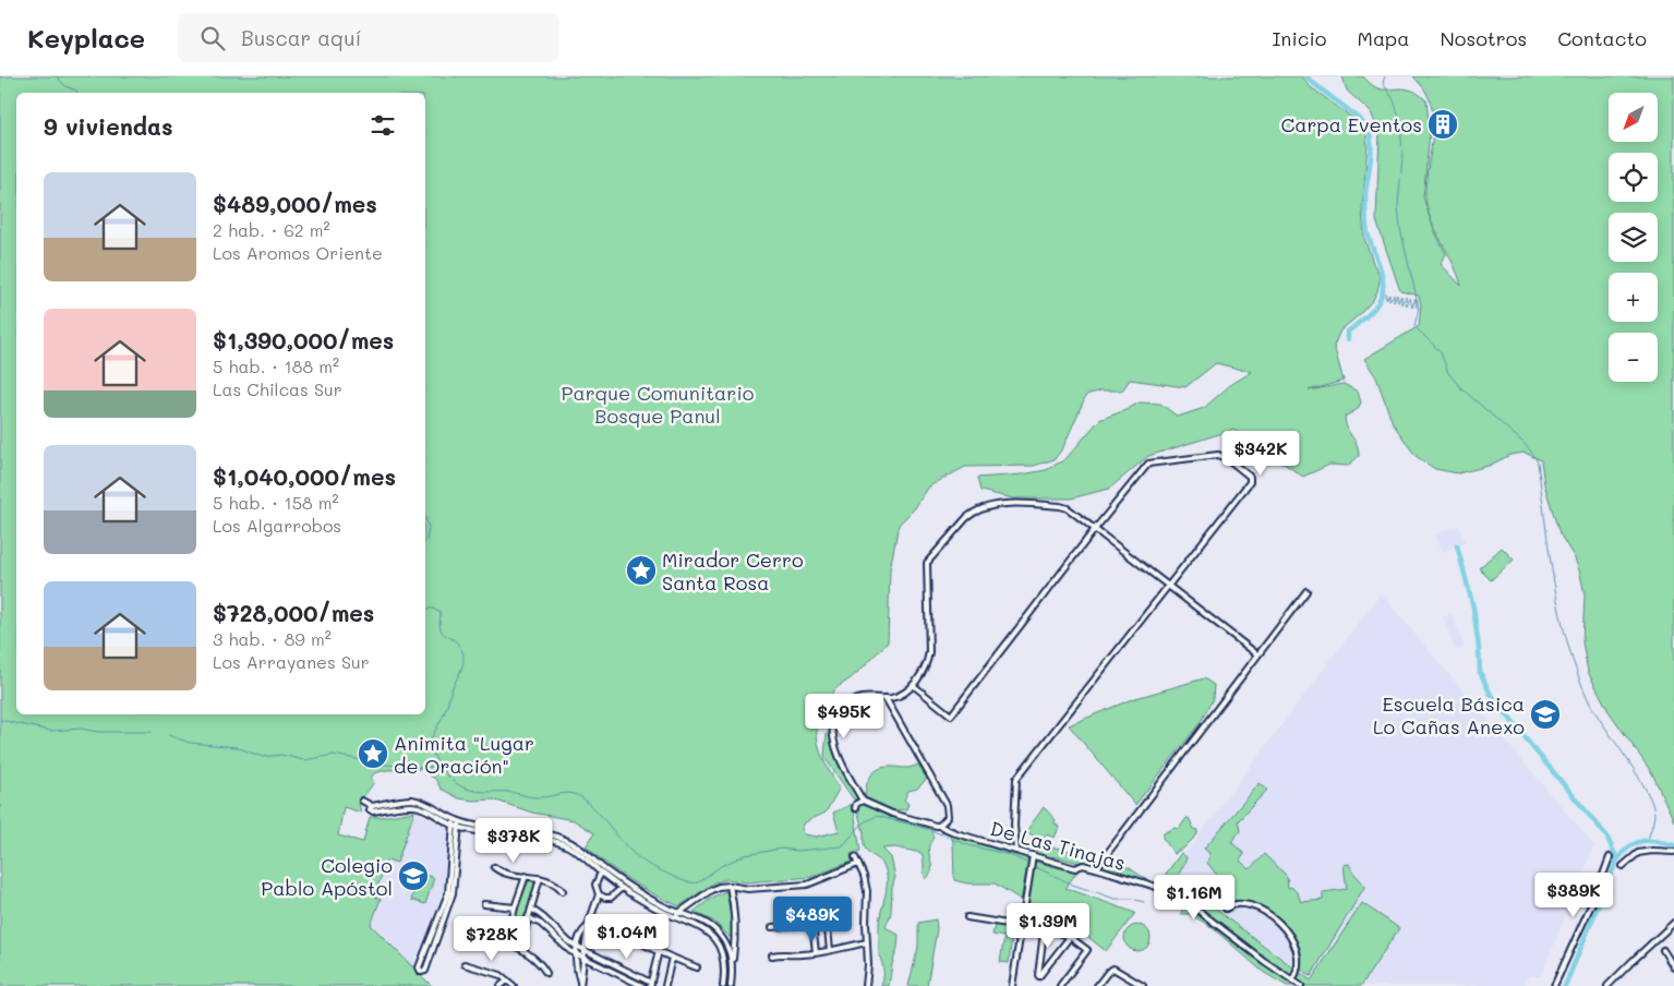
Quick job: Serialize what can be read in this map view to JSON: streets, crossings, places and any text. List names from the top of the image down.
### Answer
{
  "streets": {
    "street": ["De Las Tinajas"]
  },
  "parks": ["Parque Comunitario Bosque Panul"],
  "places": {
    "building": ["Carpa Eventos"],
    "place": ["Mirador Cerro Santa Rosa", "Animita \"Lugar de Oración\""],
    "school or university": ["Escuela Básica Lo Cañas Anexo", "Colegio Pablo Apóstol"]
  },
  "north": "bottom left",
  "page": {
    "header": "Keyplace",
    "search": "Buscar aquí",
    "nav": [
      "Inicio",
      "Mapa",
      "Nosotros",
      "Contacto"
    ],
    "map_buttons": ["+", "−"],
    "heading": "9 viviendas",
    "list": [
      {
        "name": "$489,000/mes",
        "note": "2 hab. · 62 m² · Los Aromos Oriente"
      },
      {
        "name": "$1,390,000/mes",
        "note": "5 hab. · 188 m² · Las Chilcas Sur"
      },
      {
        "name": "$1,040,000/mes",
        "note": "5 hab. · 158 m² · Los Algarrobos"
      },
      {
        "name": "$728,000/mes",
        "note": "3 hab. · 89 m² · Los Arrayanes Sur"
      }
    ],
    "price": [
      "$342K",
      "$495K",
      "$378K",
      "$389K",
      "$1.16M",
      "$489K",
      "$1.39M",
      "$1.04M",
      "$728K"
    ]
  }
}
